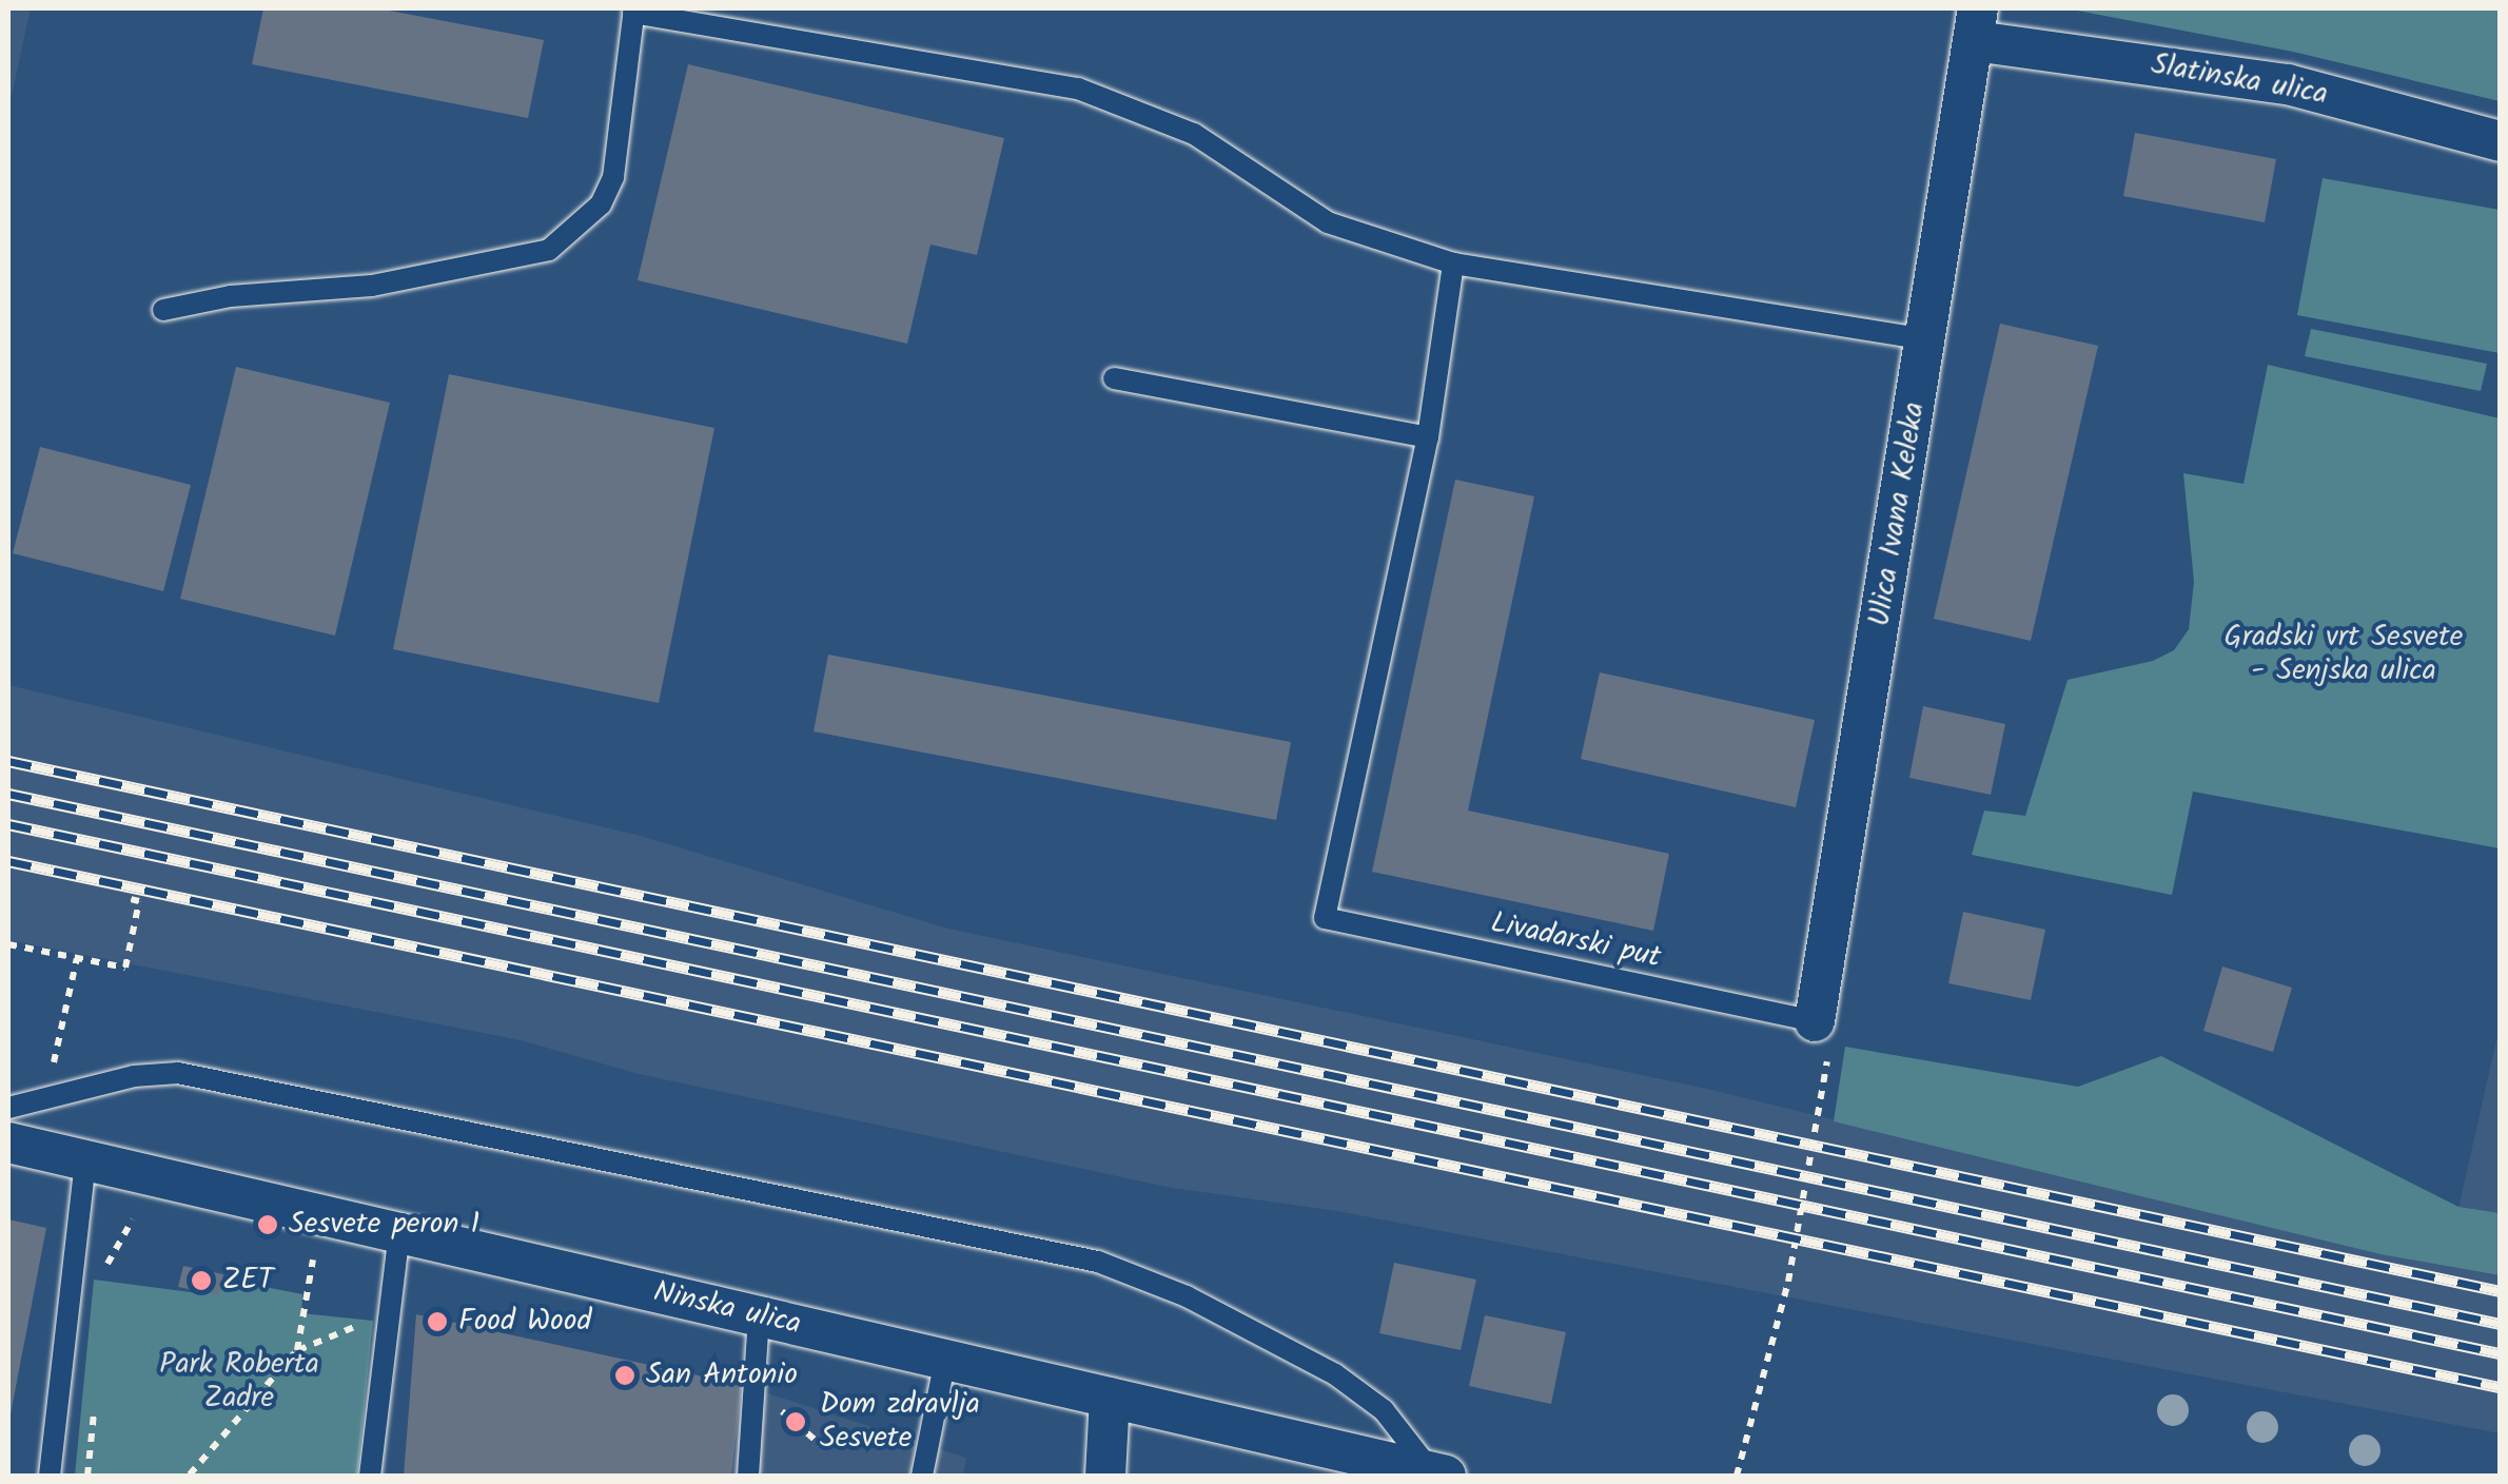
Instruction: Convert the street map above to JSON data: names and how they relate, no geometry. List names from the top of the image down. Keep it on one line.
{"streets":{"street":["Slatinska ulica","Ulica Ivana Keleka","Ninska ulica"],"lane":["Livadarski put"]},"crossings":[["Slatinska ulica","Ulica Ivana Keleka"],["Ulica Ivana Keleka","Livadarski put"]],"parks":["Gradski vrt Sesvete - Senjska ulica","Park Roberta Zadre"],"places":["Sesvete peron 1","ZET","Food Wood","San Antonio","Dom zdravlja Sesvete"]}
